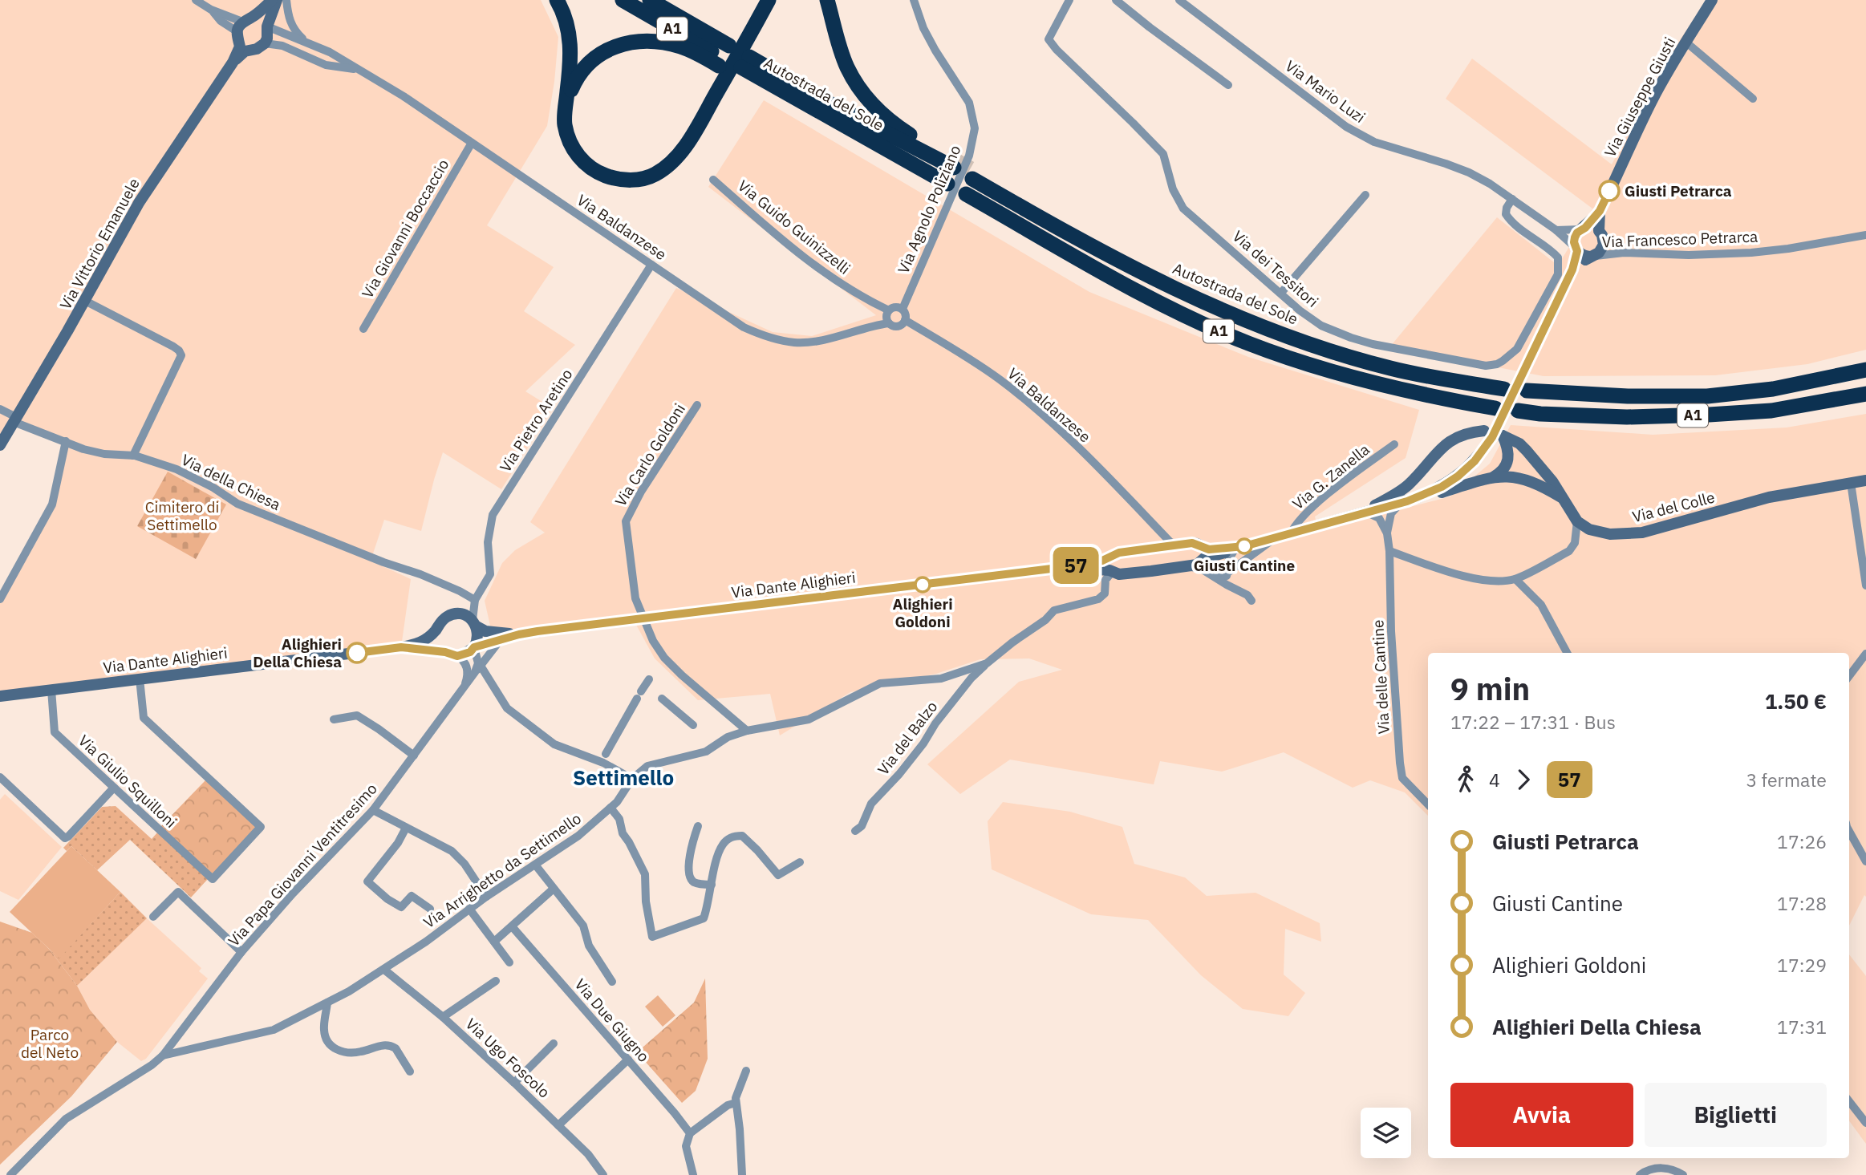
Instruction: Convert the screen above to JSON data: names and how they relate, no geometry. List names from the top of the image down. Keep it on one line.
{"streets":{"highway":["A1","Autostrada del Sole"],"main road":["Via Giuseppe Giusti","Via Vittorio Emanuele","Via del Colle","Via Dante Alighieri"],"street":["Via Mario Luzi","Via Agnolo Poliziano","Via Baldanzese","Via Guido Guinizzelli","Via Giovanni Boccaccio","Via Francesco Petrarca","Via dei Tessitori","Via Pietro Aretino","Via Carlo Goldoni","Via G. Zanella","Via della Chiesa","Via delle Cantine","Via del Balzo","Via Giulio Squilloni","Via Papa Giovanni Ventitresimo","Via Arrighetto da Settimello","Via Due Giugno","Via Ugo Foscolo"]},"crossings":[["Via Mario Luzi","Via Giuseppe Giusti"],["Via Mario Luzi","Via Francesco Petrarca"],["Via Mario Luzi","Via dei Tessitori"],["Autostrada del Sole","Via Agnolo Poliziano"],["Via Giuseppe Giusti","Via Francesco Petrarca"],["Via Giuseppe Giusti","Via Dante Alighieri"],["Via Agnolo Poliziano","Via Baldanzese"],["Via Agnolo Poliziano","Via Guido Guinizzelli"],["Via Baldanzese","Via Guido Guinizzelli"],["Via Baldanzese","Via Giovanni Boccaccio"],["Via Baldanzese","Via Vittorio Emanuele"],["Via Baldanzese","Via Pietro Aretino"],["Via Baldanzese","Via Dante Alighieri"],["Via Vittorio Emanuele","Via della Chiesa"],["Via Pietro Aretino","Via della Chiesa"],["Via Carlo Goldoni","Via Dante Alighieri"],["Via Carlo Goldoni","Via Arrighetto da Settimello"],["Via G. Zanella","Via Dante Alighieri"],["Via Dante Alighieri","Via delle Cantine"],["Via Dante Alighieri","Via Giulio Squilloni"],["Via Dante Alighieri","Via Papa Giovanni Ventitresimo"],["Via Dante Alighieri","Via Arrighetto da Settimello"],["Via del Balzo","Via Arrighetto da Settimello"],["Via Papa Giovanni Ventitresimo","Via Arrighetto da Settimello"],["Via Arrighetto da Settimello","Via Ugo Foscolo"]],"districts":["Settimello"],"parks":["Cimitero di Settimello","Parco del Neto"],"places":["Giusti Petrarca","Giusti Cantine","Alighieri Goldoni","Alighieri Della Chiesa"],"lines":["bus line 57"],"page":{"on_map":"57","heading":["9 min","17:22 – 17:31 · Bus","1.50 €"],"legs":["4","57","3 fermate"],"list":[{"name":"Giusti Petrarca","value":"17:26"},{"name":"Giusti Cantine","value":"17:28"},{"name":"Alighieri Goldoni","value":"17:29"},{"name":"Alighieri Della Chiesa","value":"17:31"}],"buttons":["Avvia","Biglietti"]}}
